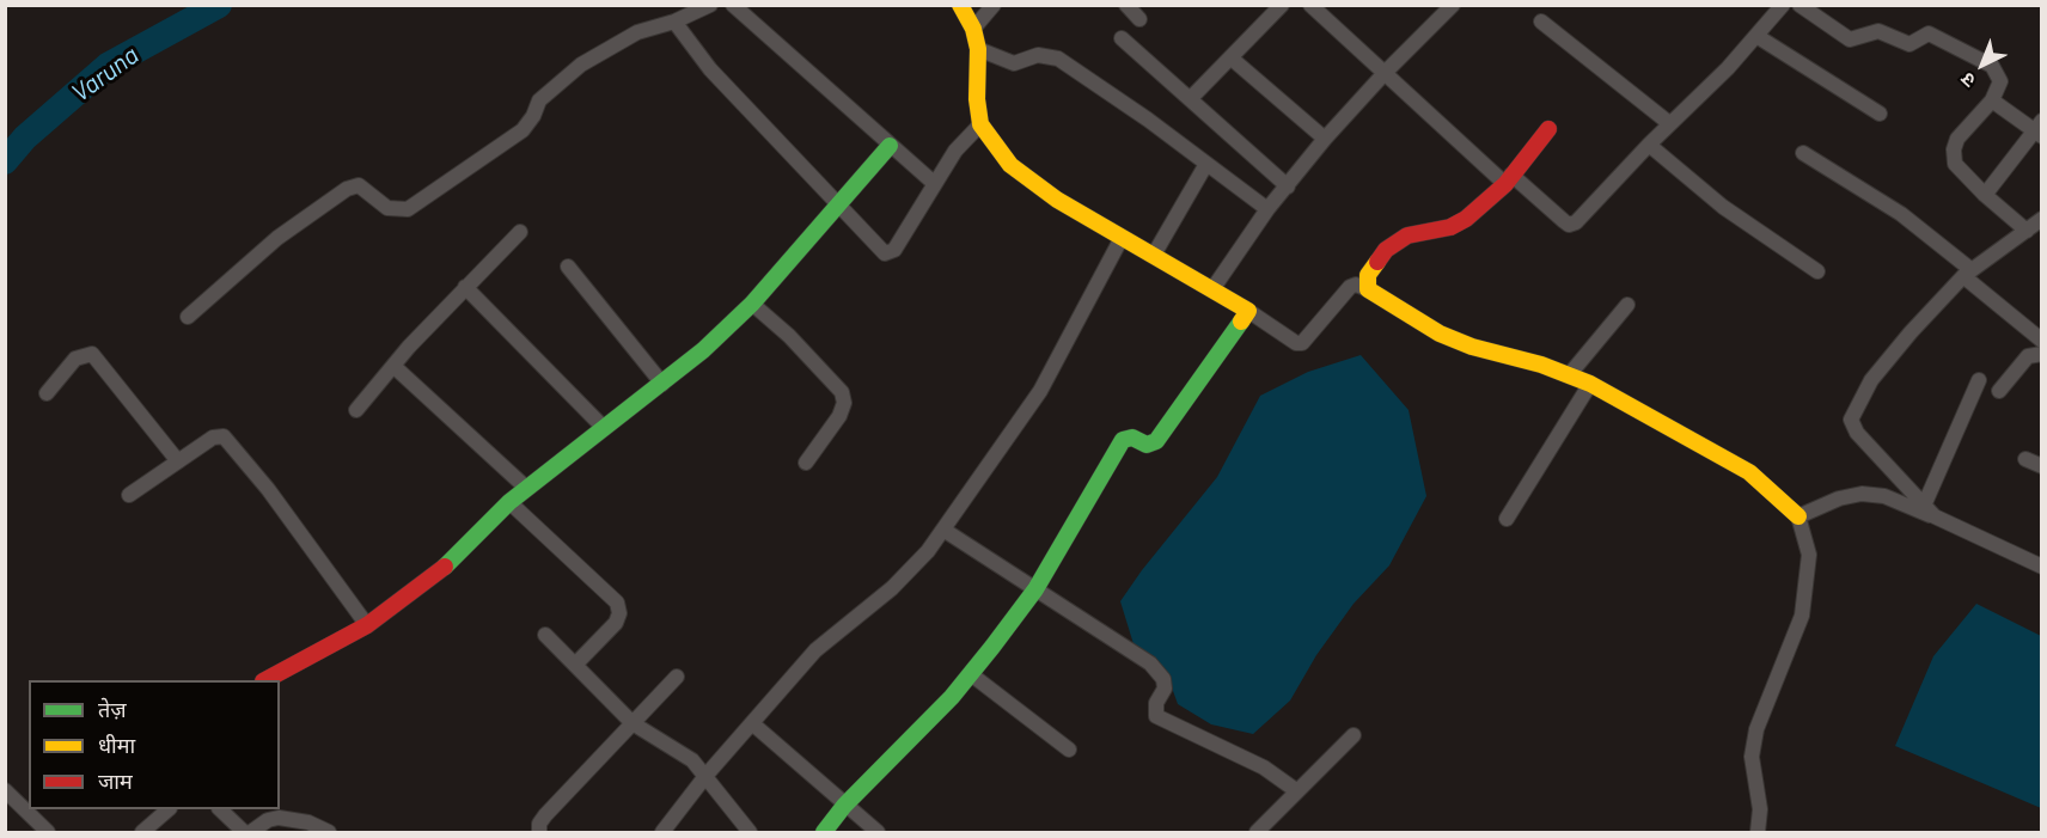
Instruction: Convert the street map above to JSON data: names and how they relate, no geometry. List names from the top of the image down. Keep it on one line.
{"water":["Varuna"],"legend":["तेज़","धीमा","जाम"],"north":"bottom left"}
